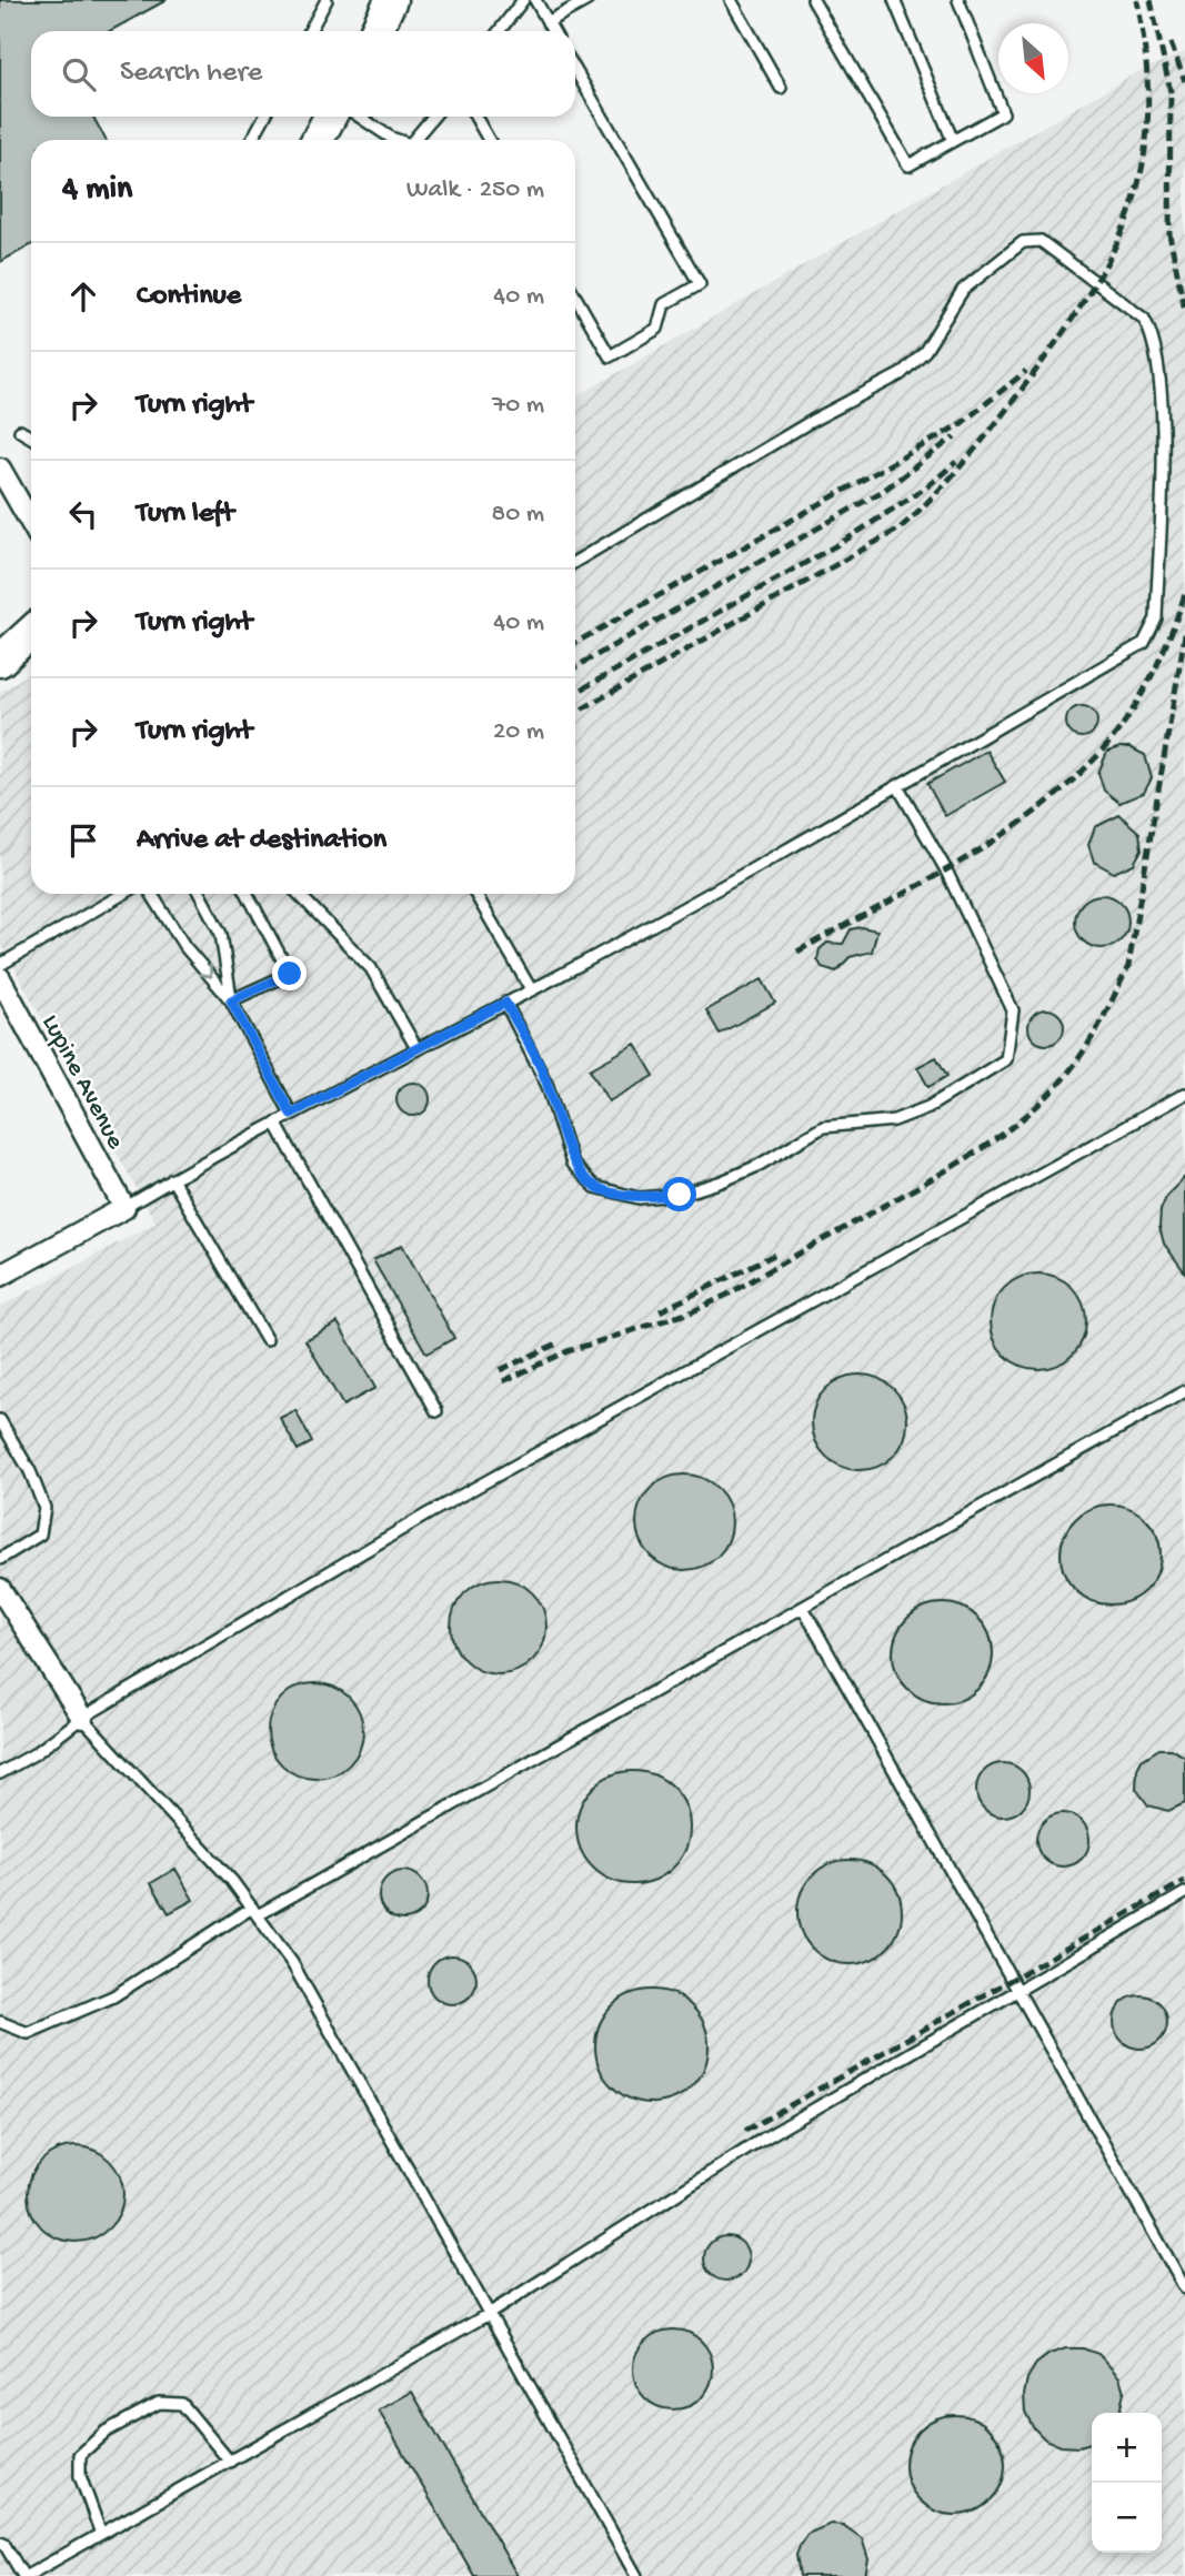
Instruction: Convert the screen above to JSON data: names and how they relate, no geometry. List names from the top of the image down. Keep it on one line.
{"streets":{"street":["Lupine Avenue"]},"north":"bottom right","page":{"search":"Search here","heading":["4 min","Walk · 250 m"],"list":[["Continue","40 m"],["Turn right","70 m"],["Turn left","80 m"],["Turn right","40 m"],["Turn right","20 m"],"Arrive at destination"],"map_buttons":["+","−"]}}
